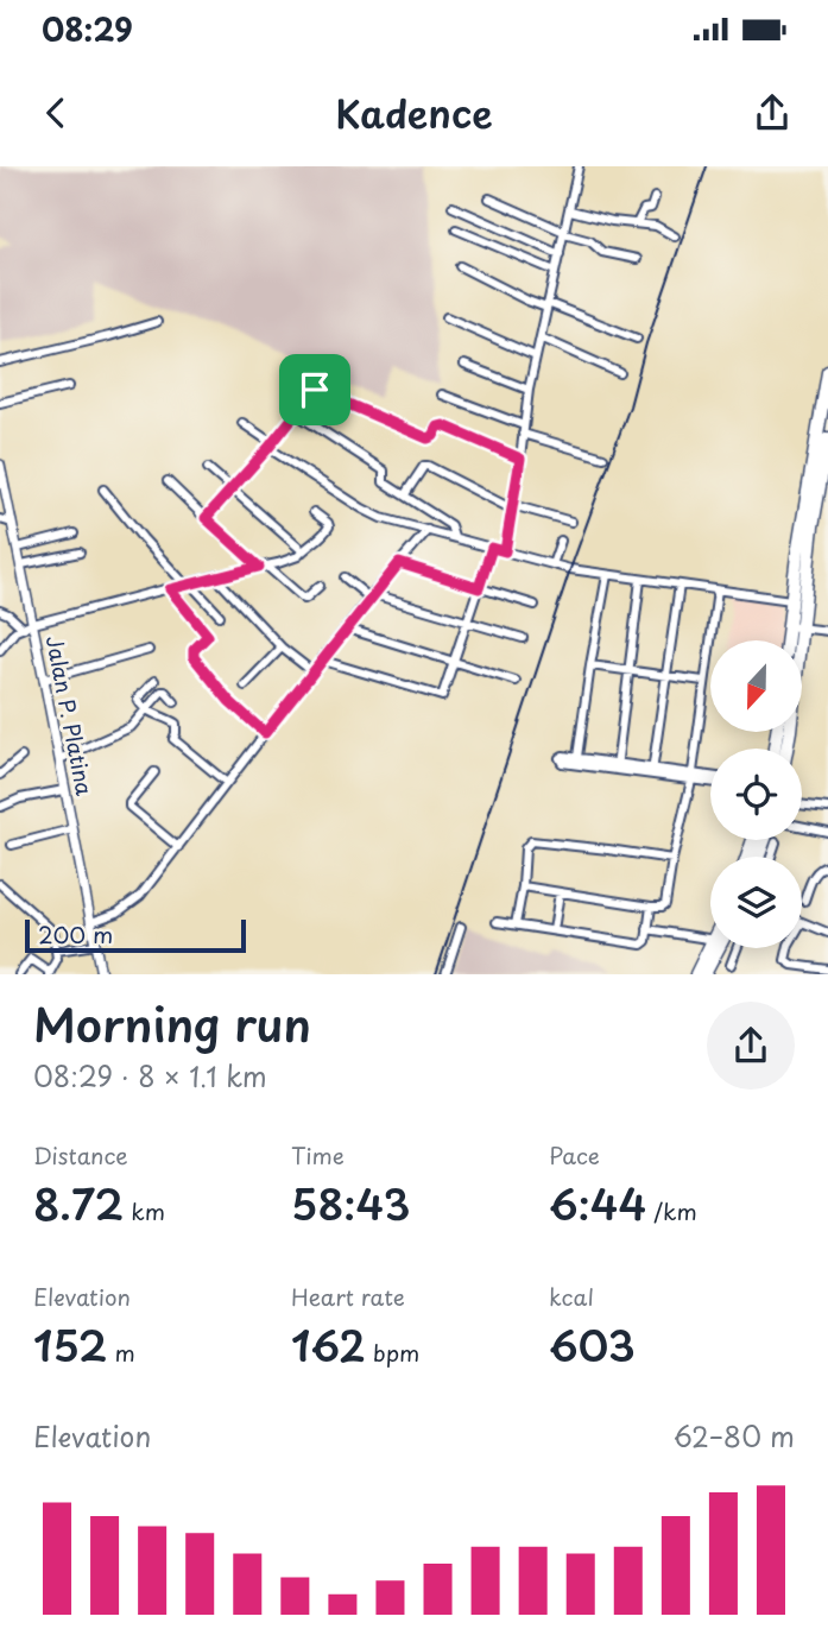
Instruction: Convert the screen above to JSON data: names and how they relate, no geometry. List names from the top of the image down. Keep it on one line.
{"streets":{"street":["Jalan P. Platina"]},"scale_bar":"200 m","north":"bottom","page":{"status":"08:29","header":"Kadence","scale":"200 m","heading":["Morning run","08:29 · 8 × 1.1 km"],"stats":[["Distance","8.72 km"],["Time","58:43"],["Pace","6:44 /km"],["Elevation","152 m"],["Heart rate","162 bpm"],["kcal","603"]],"chart":["Elevation","62–80 m"]}}
